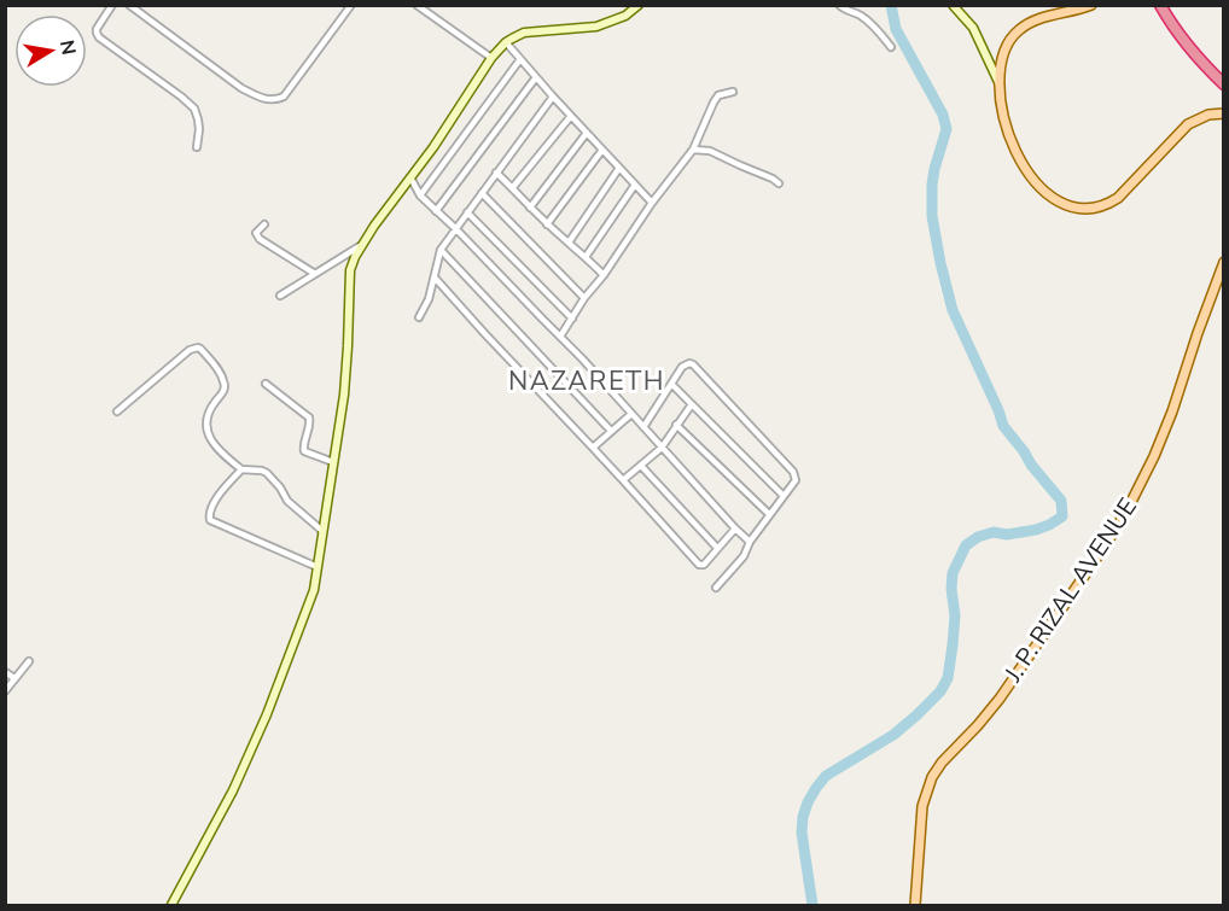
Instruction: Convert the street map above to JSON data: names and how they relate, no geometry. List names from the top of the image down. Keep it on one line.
{"streets":{"main road":["J. P. RIZAL AVENUE"]},"districts":["NAZARETH"],"north":"right"}
